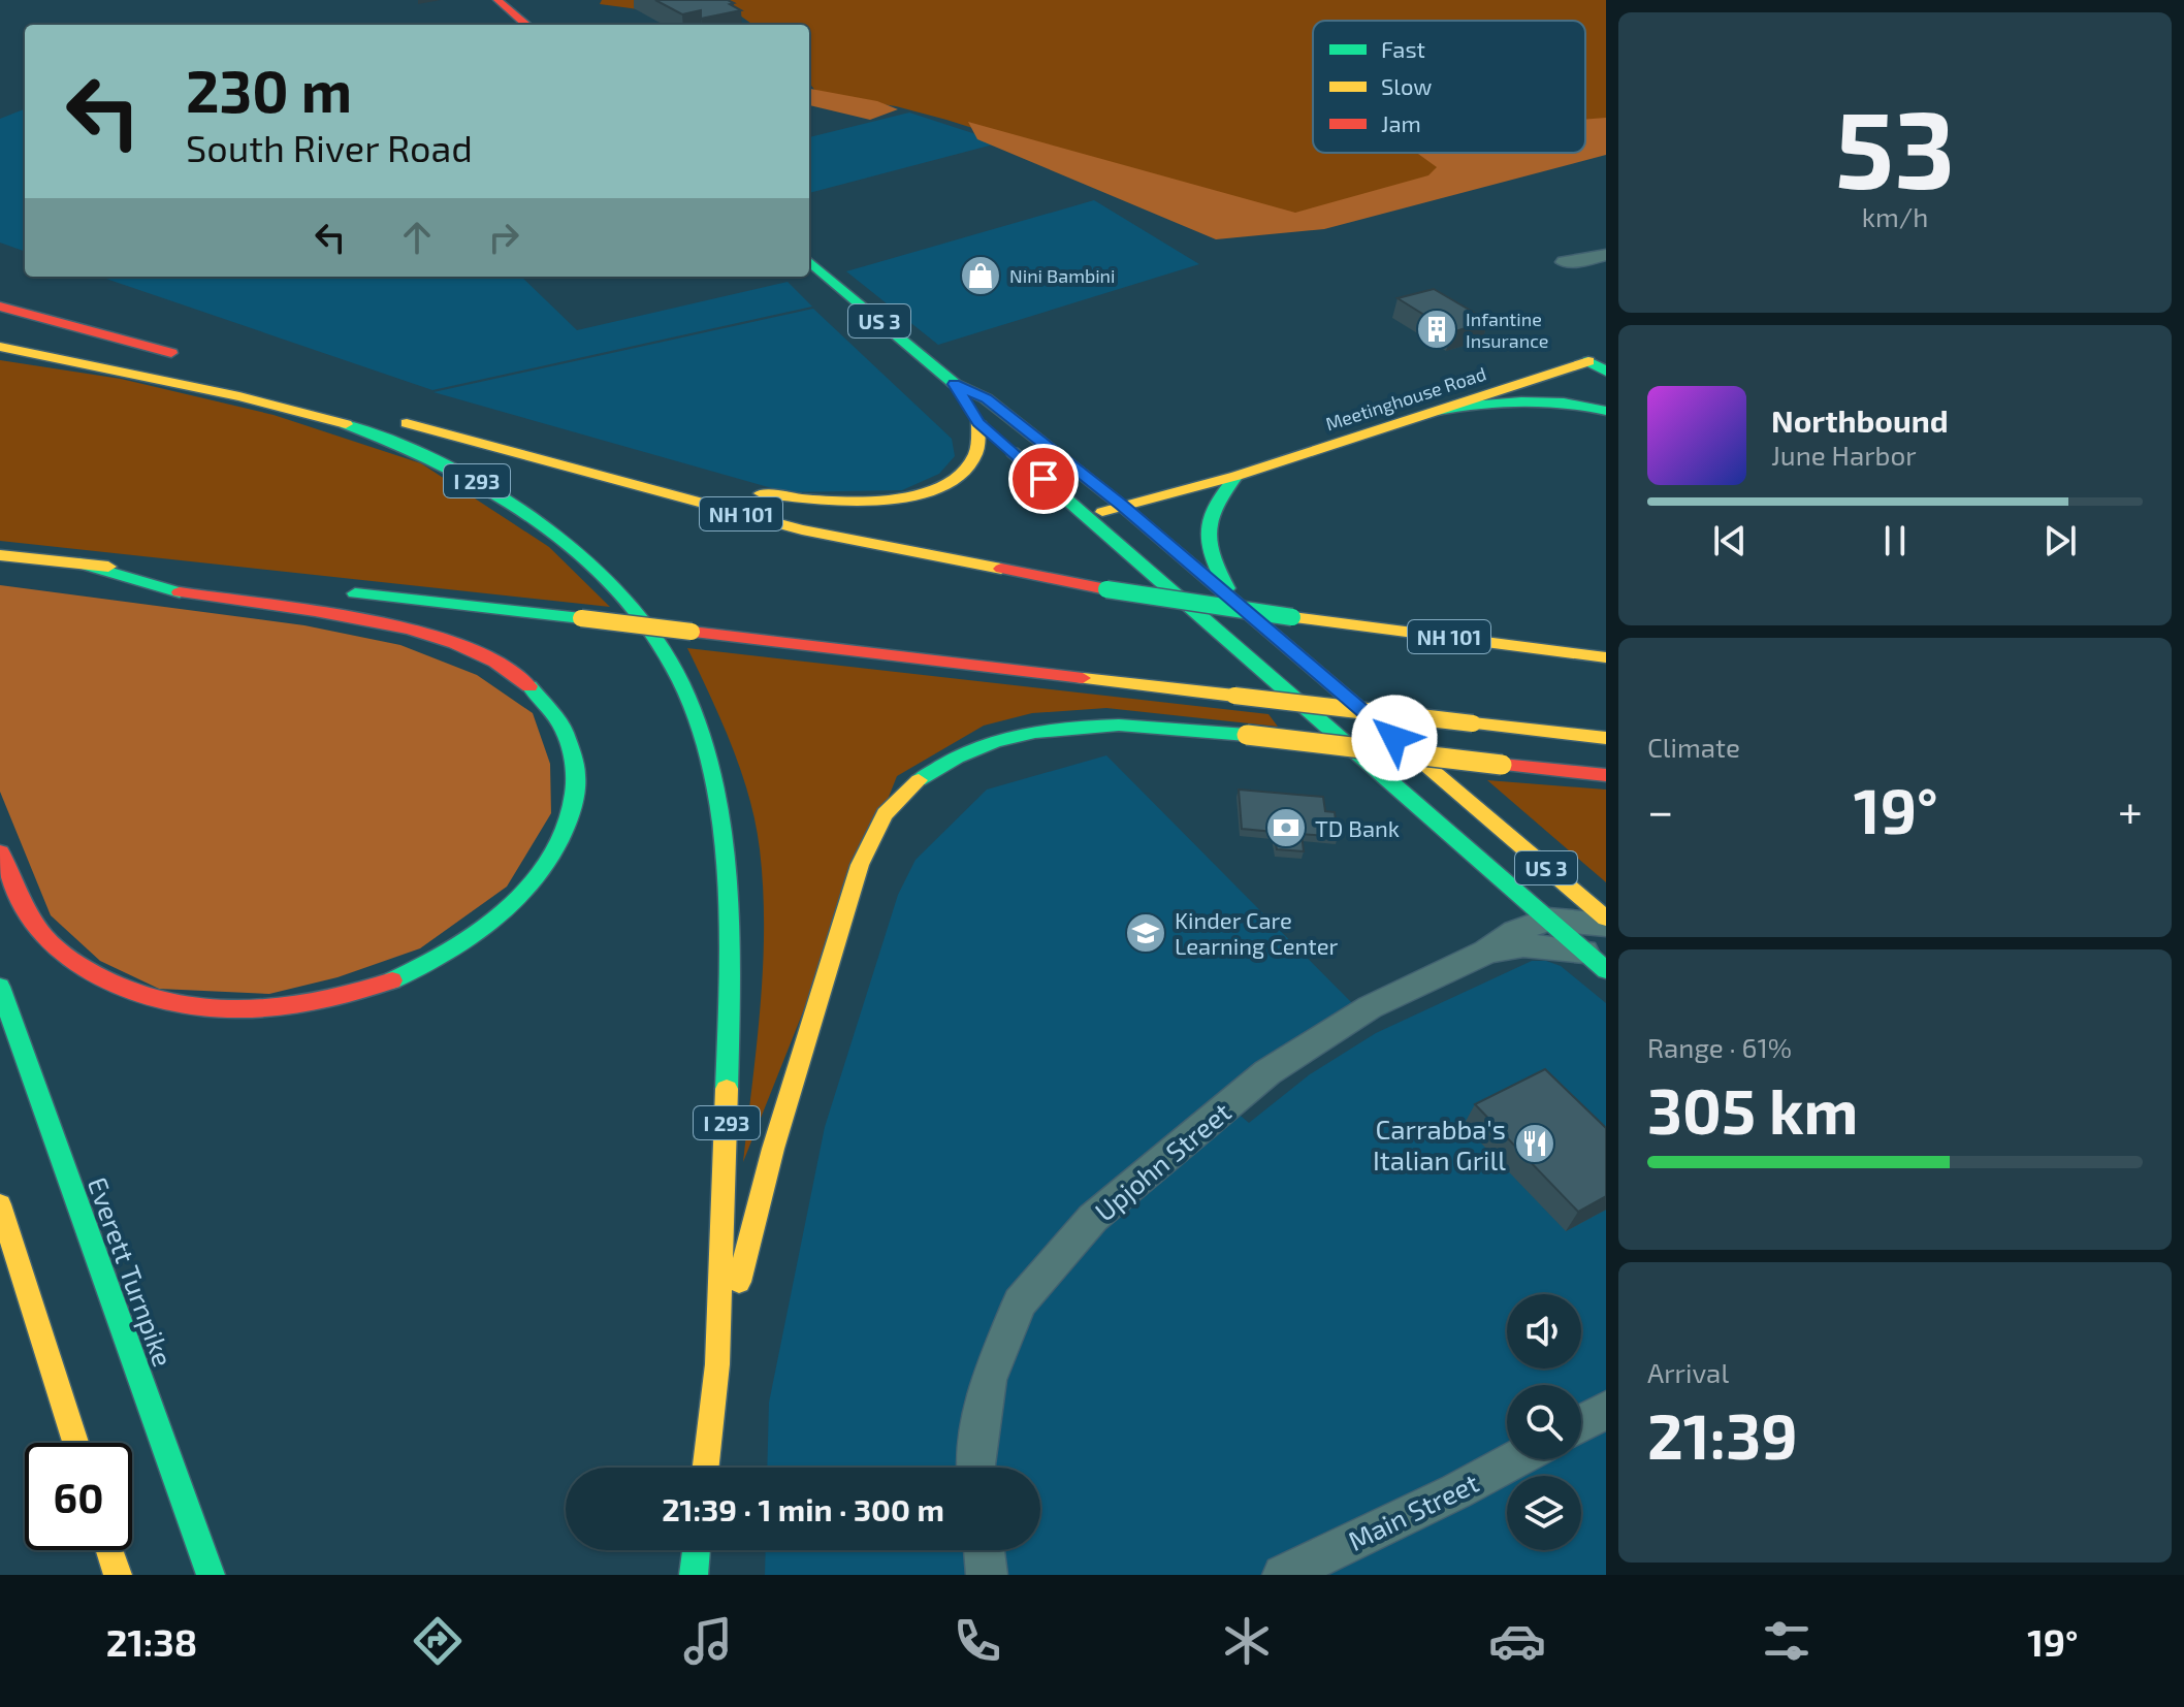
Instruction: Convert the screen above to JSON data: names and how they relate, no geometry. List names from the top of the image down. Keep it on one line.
{"streets":{"main road":["US 3","Meetinghouse Road","I 293","NH 101","Everett Turnpike"],"street":["Upjohn Street","Main Street"]},"crossings":[["US 3","Meetinghouse Road"],["US 3","Upjohn Street"],["I 293","NH 101"]],"places":{"shop":["Nini Bambini"],"building":["Infantine Insurance"],"bank":["TD Bank"],"school or university":["Kinder Care Learning Center"],"restaurant":["Carrabba's Italian Grill"]},"legend":["Fast","Slow","Jam"],"page":{"tile":[["53","km/h"],"Climate",["Range · 61%","305 km"],["Arrival","21:39"]],"turn":["230 m","South River Road"],"song":["Northbound","June Harbor"],"heat":["−","19°","+"],"limit":"60","trip":"21:39 · 1 min · 300 m","tabs":["21:38","19°"]}}
